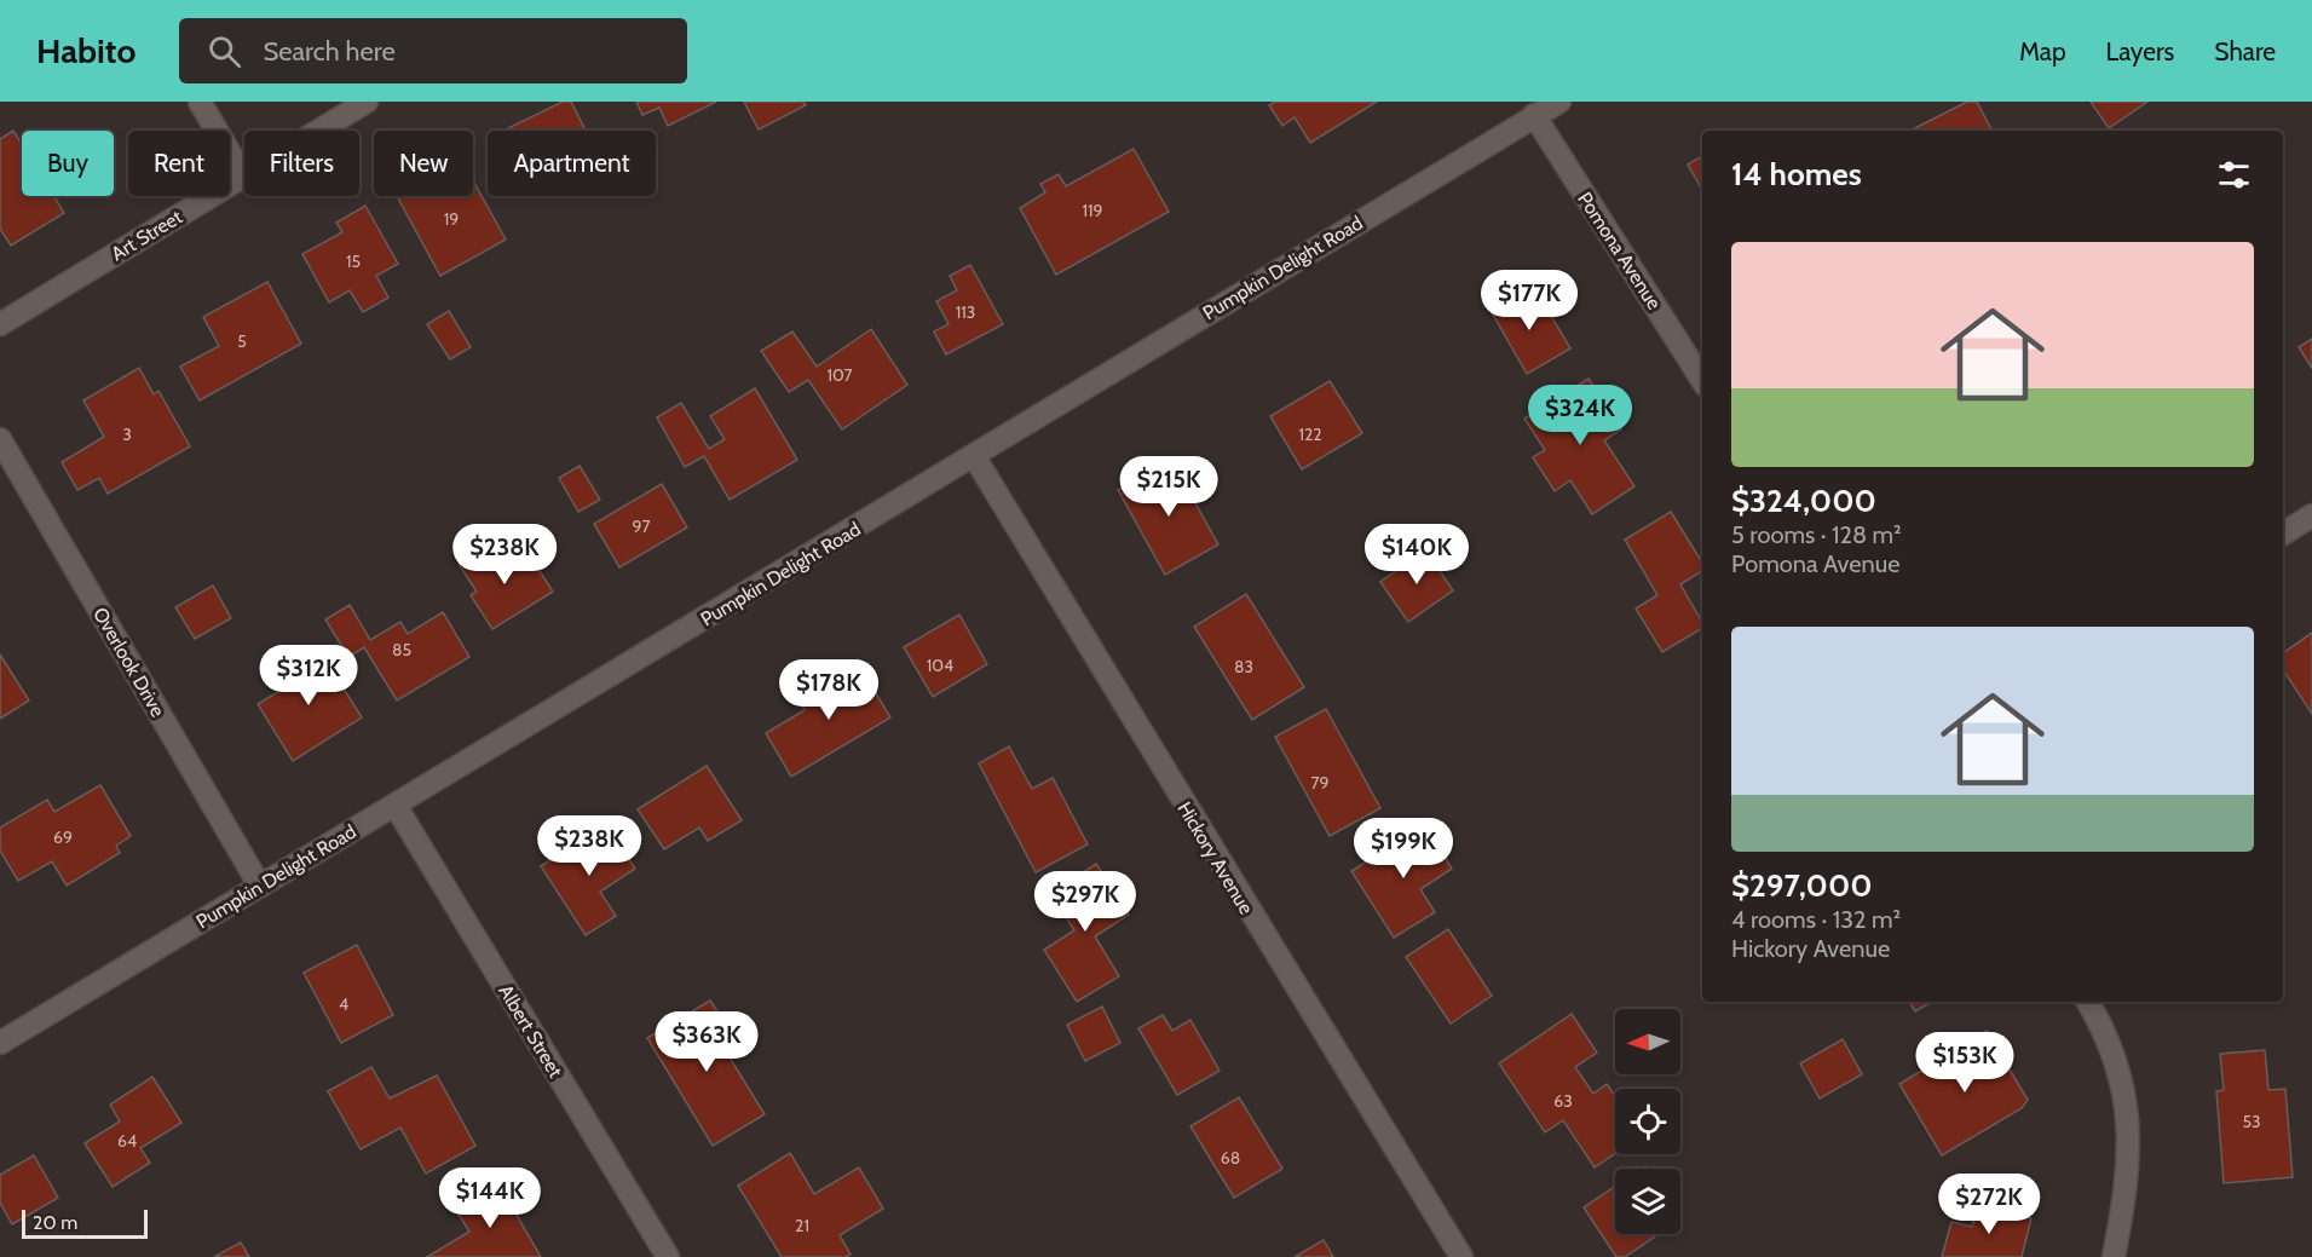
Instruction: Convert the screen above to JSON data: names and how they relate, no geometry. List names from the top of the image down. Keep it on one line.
{"streets":{"street":["Art Street","Pomona Avenue","Pumpkin Delight Road","Overlook Drive","Hickory Avenue","Albert Street"]},"crossings":[["Pomona Avenue","Pumpkin Delight Road"],["Pumpkin Delight Road","Overlook Drive"],["Pumpkin Delight Road","Hickory Avenue"],["Pumpkin Delight Road","Albert Street"]],"house_numbers":["119","19","15","113","5","107","3","122","97","85","104","83","79","69","4","63","53","64","68","21"],"scale_bar":"20 m","north":"left","page":{"header":"Habito","search":"Search here","nav":["Map","Layers","Share"],"chip":["Buy","Rent","Filters","New","Apartment"],"heading":"14 homes","list":[{"name":"$324,000","note":"5 rooms · 128 m² · Pomona Avenue"},{"name":"$297,000","note":"4 rooms · 132 m² · Hickory Avenue"}],"price":["$177K","$324K","$215K","$238K","$140K","$312K","$178K","$238K","$199K","$297K","$363K","$153K","$144K","$272K"],"scale":"20 m"}}
